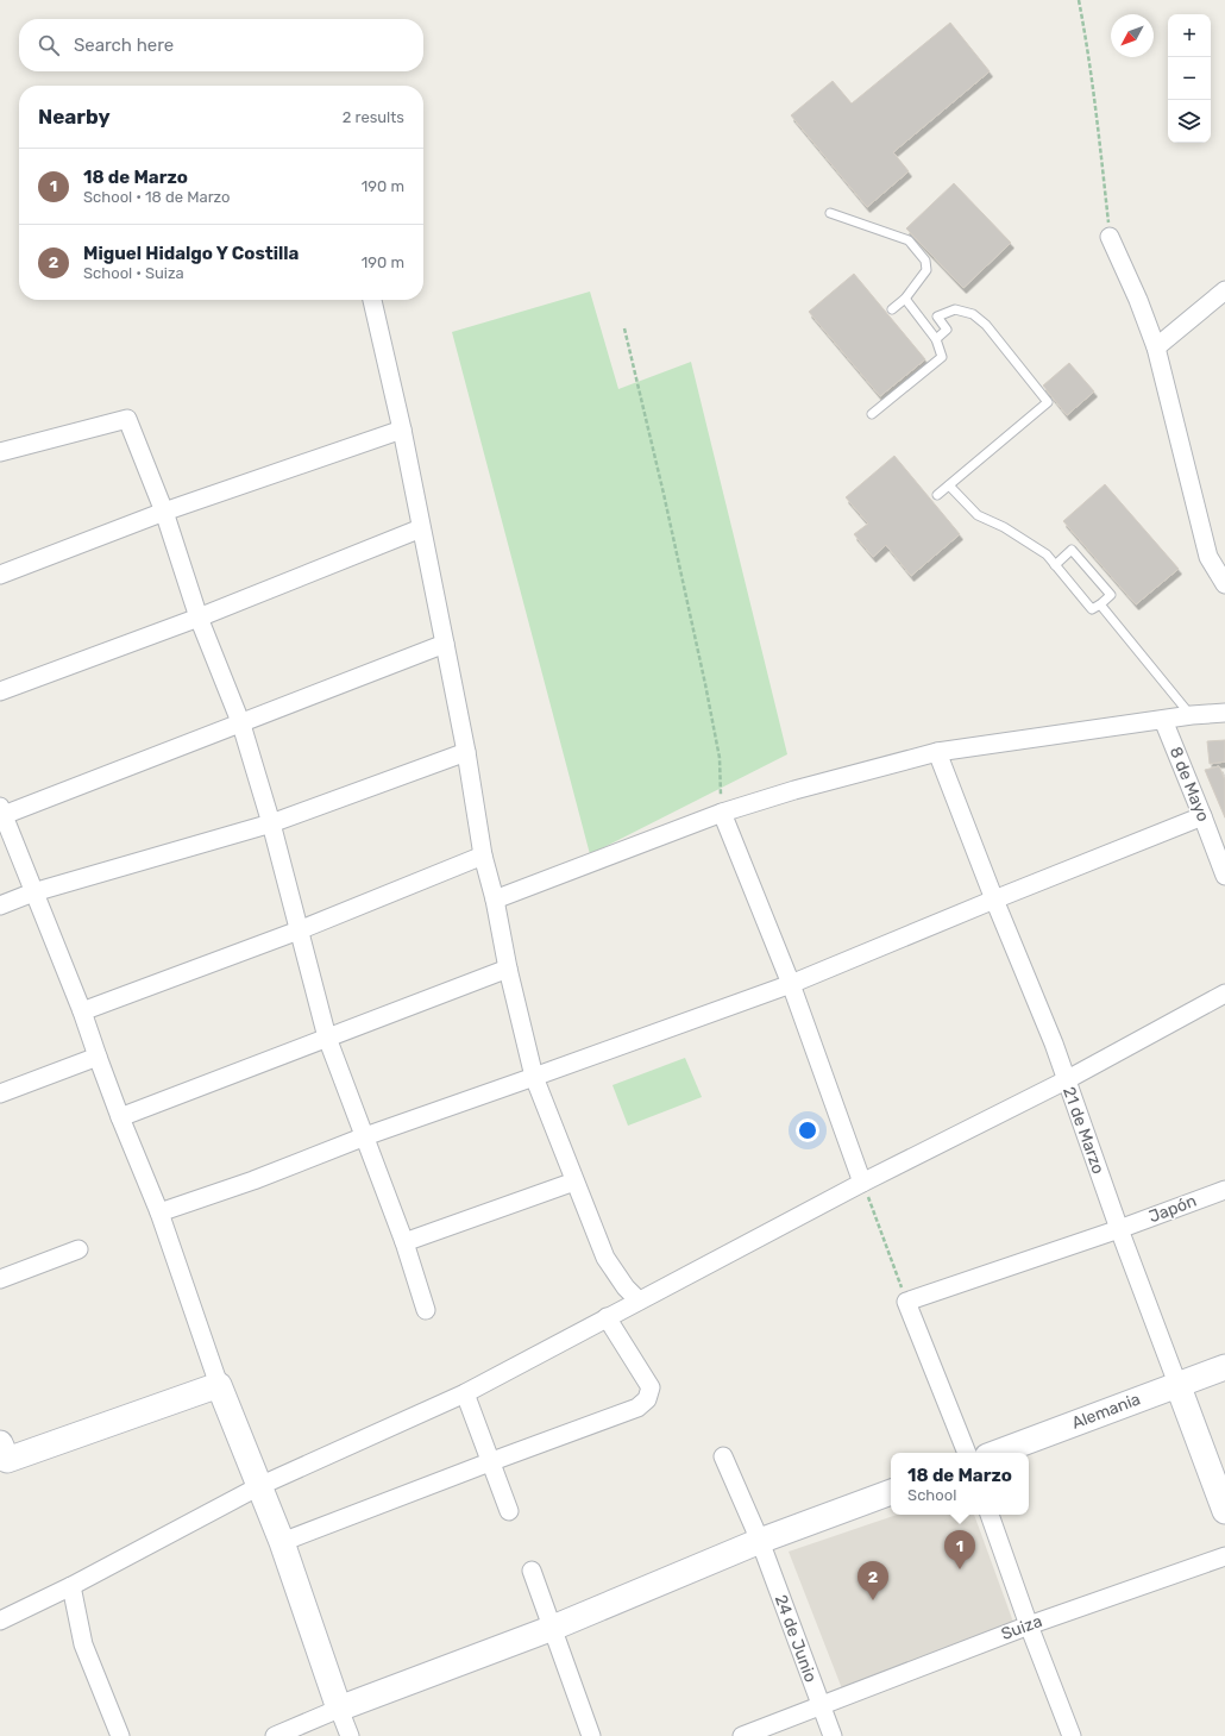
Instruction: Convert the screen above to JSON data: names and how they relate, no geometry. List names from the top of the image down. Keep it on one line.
{"streets":{"street":["8 de Mayo","21 de Marzo","Japón","Alemania","Suiza","24 de Junio"]},"crossings":[["21 de Marzo","Japón"],["21 de Marzo","Alemania"],["Suiza","24 de Junio"]],"north":"bottom left","page":{"map_buttons":["+","−"],"search":"Search here","heading":["Nearby","2 results"],"list":[{"mark":"1","name":"18 de Marzo","note":"School · 18 de Marzo","value":"190 m"},{"mark":"2","name":"Miguel Hidalgo Y Costilla","note":"School · Suiza","value":"190 m"}],"popup":["18 de Marzo","School"],"pins":["1","2"]}}
